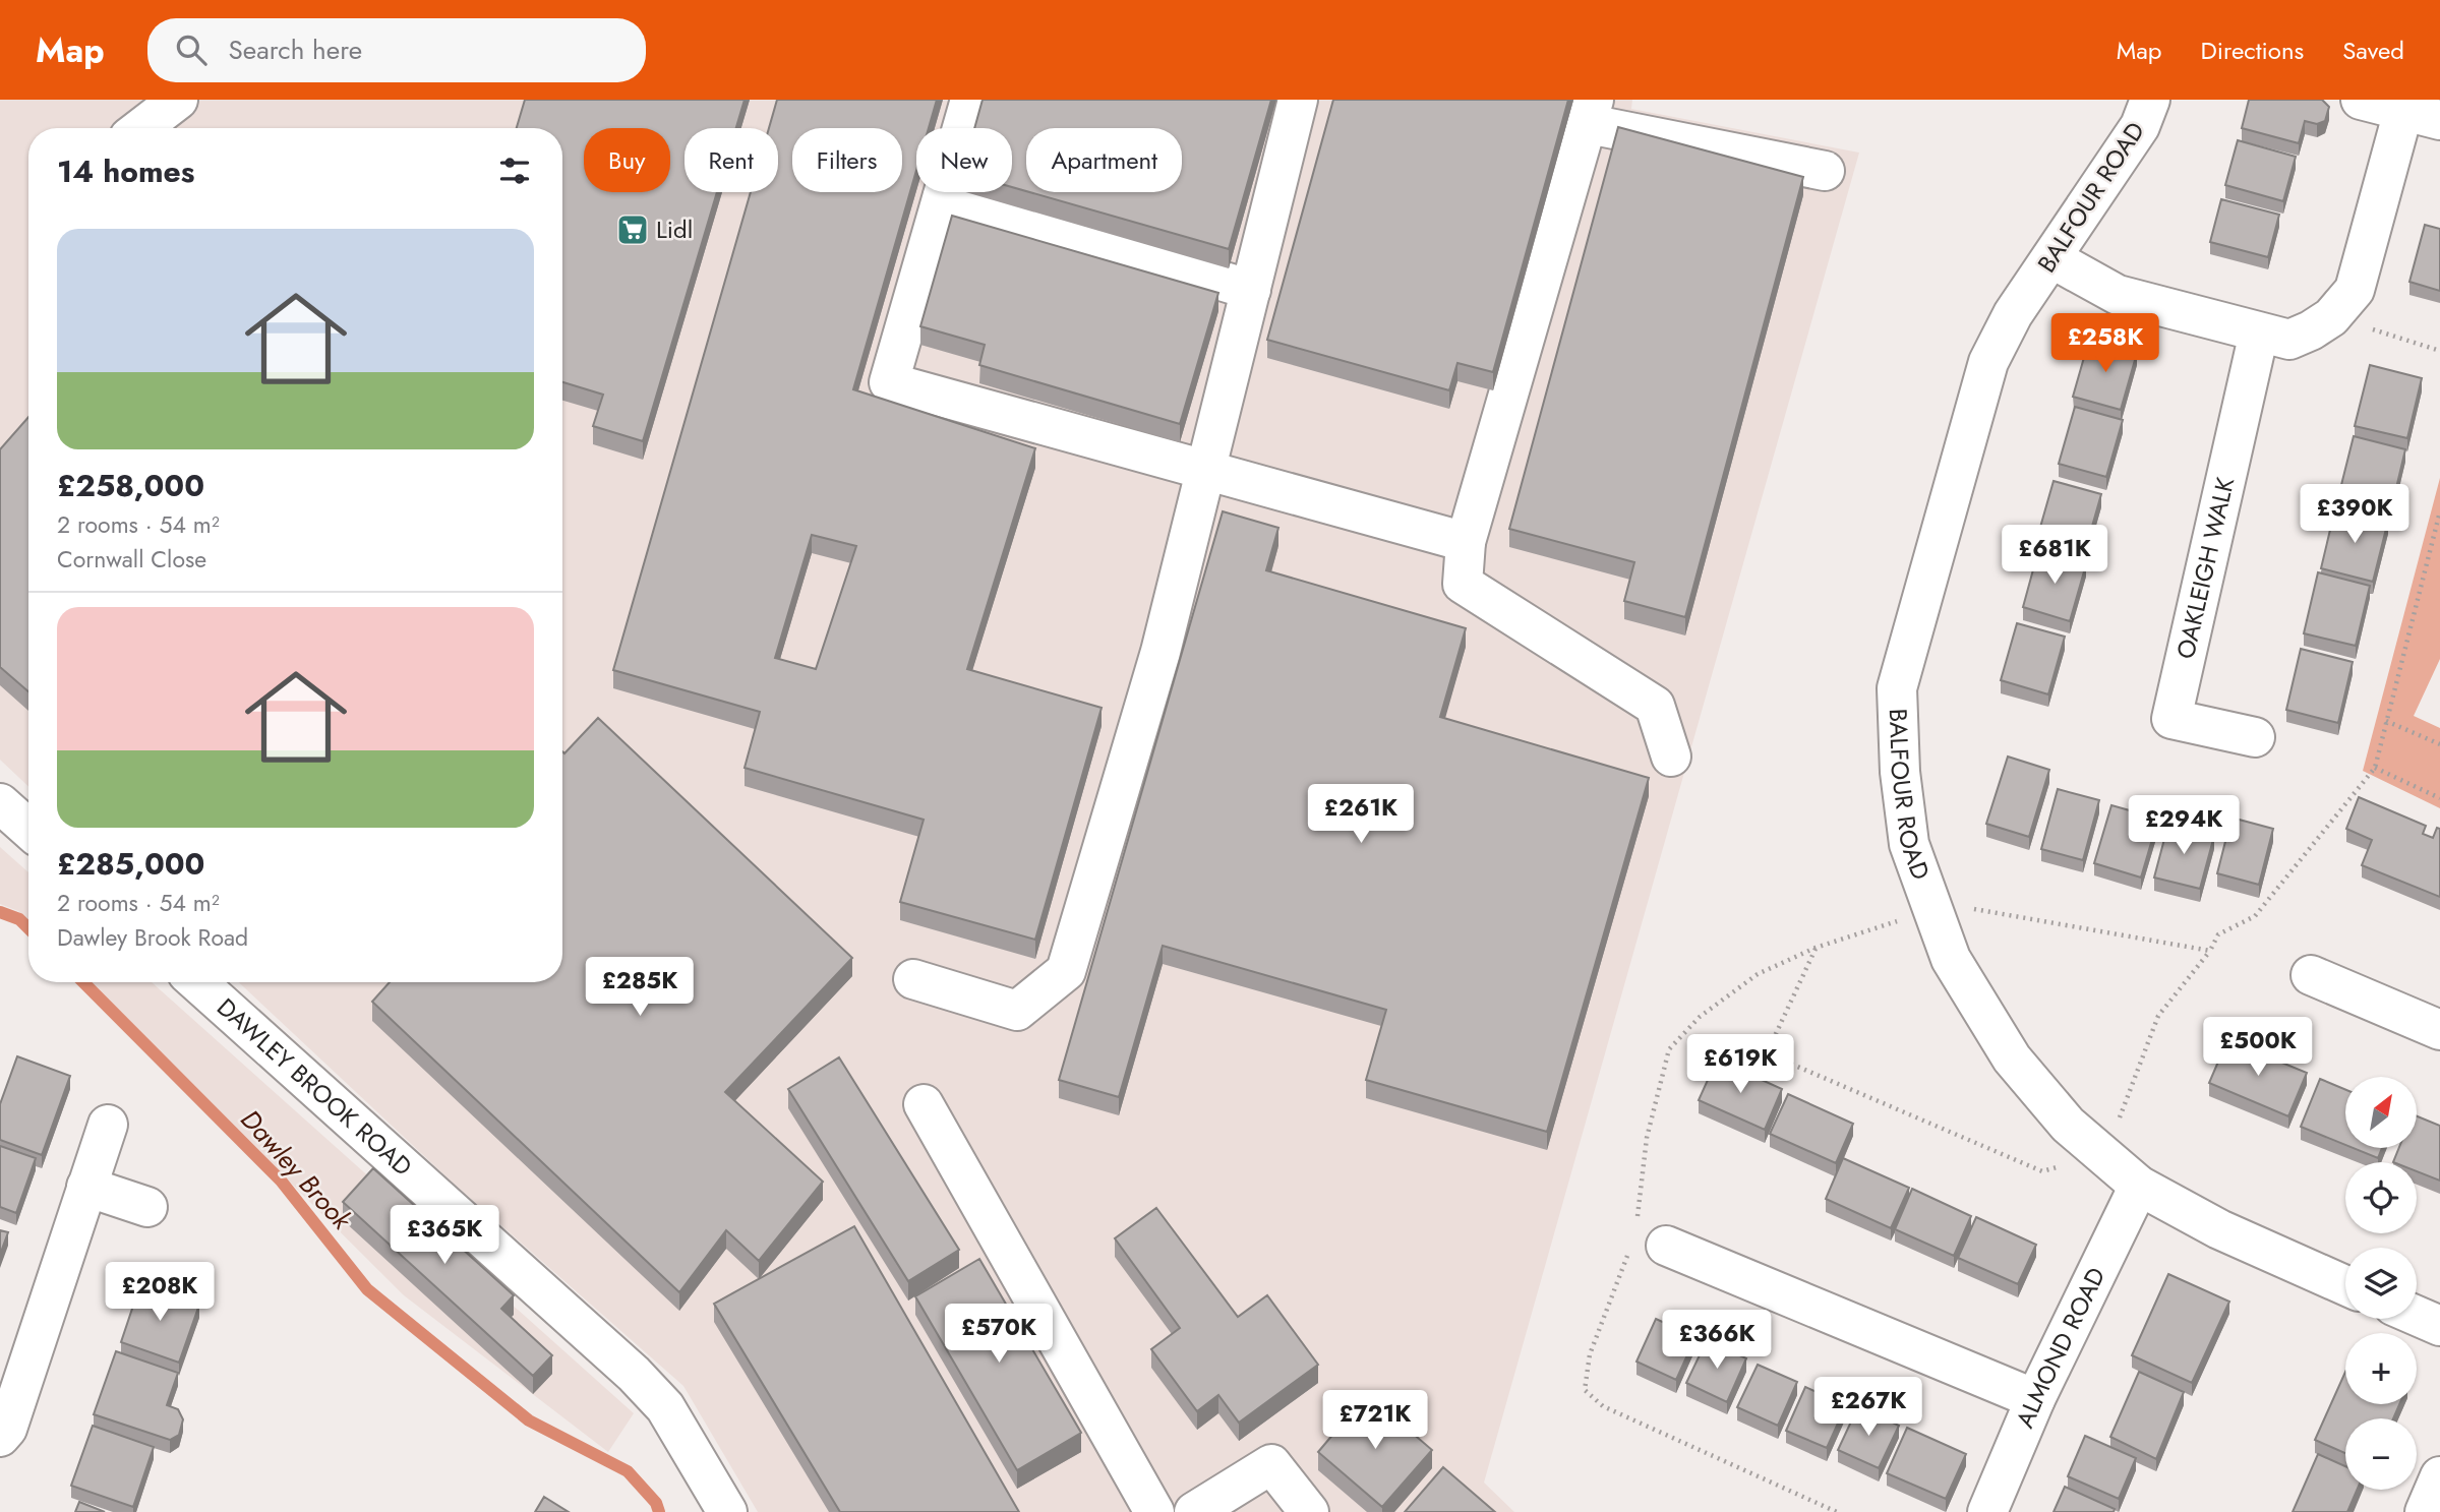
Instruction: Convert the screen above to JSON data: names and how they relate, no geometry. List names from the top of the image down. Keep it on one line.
{"streets":{"street":["BALFOUR ROAD","OAKLEIGH WALK","DAWLEY BROOK ROAD","ALMOND ROAD"]},"crossings":[["BALFOUR ROAD","ALMOND ROAD"]],"water":["Dawley Brook"],"places":{"supermarket":["Lidl"]},"north":"top right","page":{"header":"Map","search":"Search here","nav":["Map","Directions","Saved"],"chip":["Buy","Rent","Filters","New","Apartment"],"heading":"14 homes","list":[{"name":"£258,000","note":"2 rooms · 54 m² · Cornwall Close"},{"name":"£285,000","note":"2 rooms · 54 m² · Dawley Brook Road"}],"price":["£258K","£390K","£681K","£261K","£294K","£285K","£500K","£619K","£365K","£208K","£570K","£366K","£267K","£721K"],"map_buttons":["+","−"]}}
